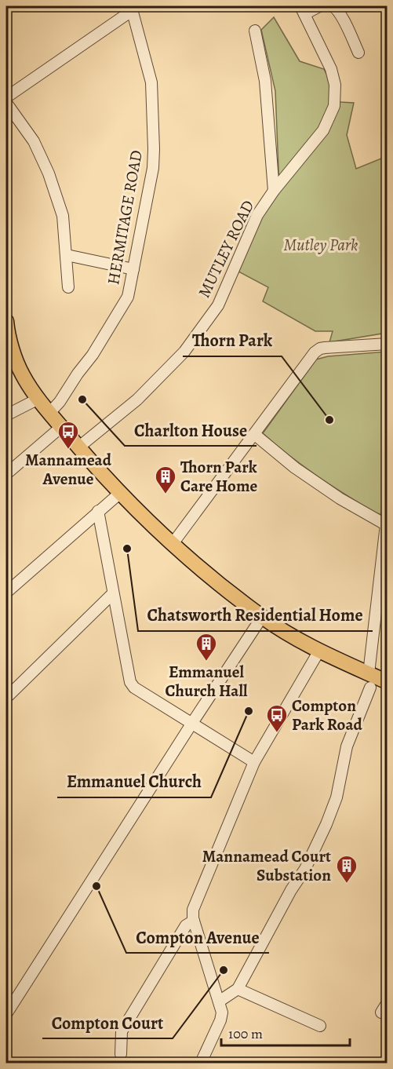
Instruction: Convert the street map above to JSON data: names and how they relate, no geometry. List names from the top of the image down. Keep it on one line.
{"streets":{"street":["HERMITAGE ROAD","MUTLEY ROAD"]},"parks":["Mutley Park"],"places":{"other":["Charlton House","Thorn Park","Chatsworth Residential Home","Emmanuel Church","Compton Avenue","Compton Court"],"bus stop":["Mannamead Avenue","Compton Park Road"],"building":["Thorn Park Care Home","Emmanuel Church Hall","Mannamead Court Substation"]},"scale_bar":"100 m"}
